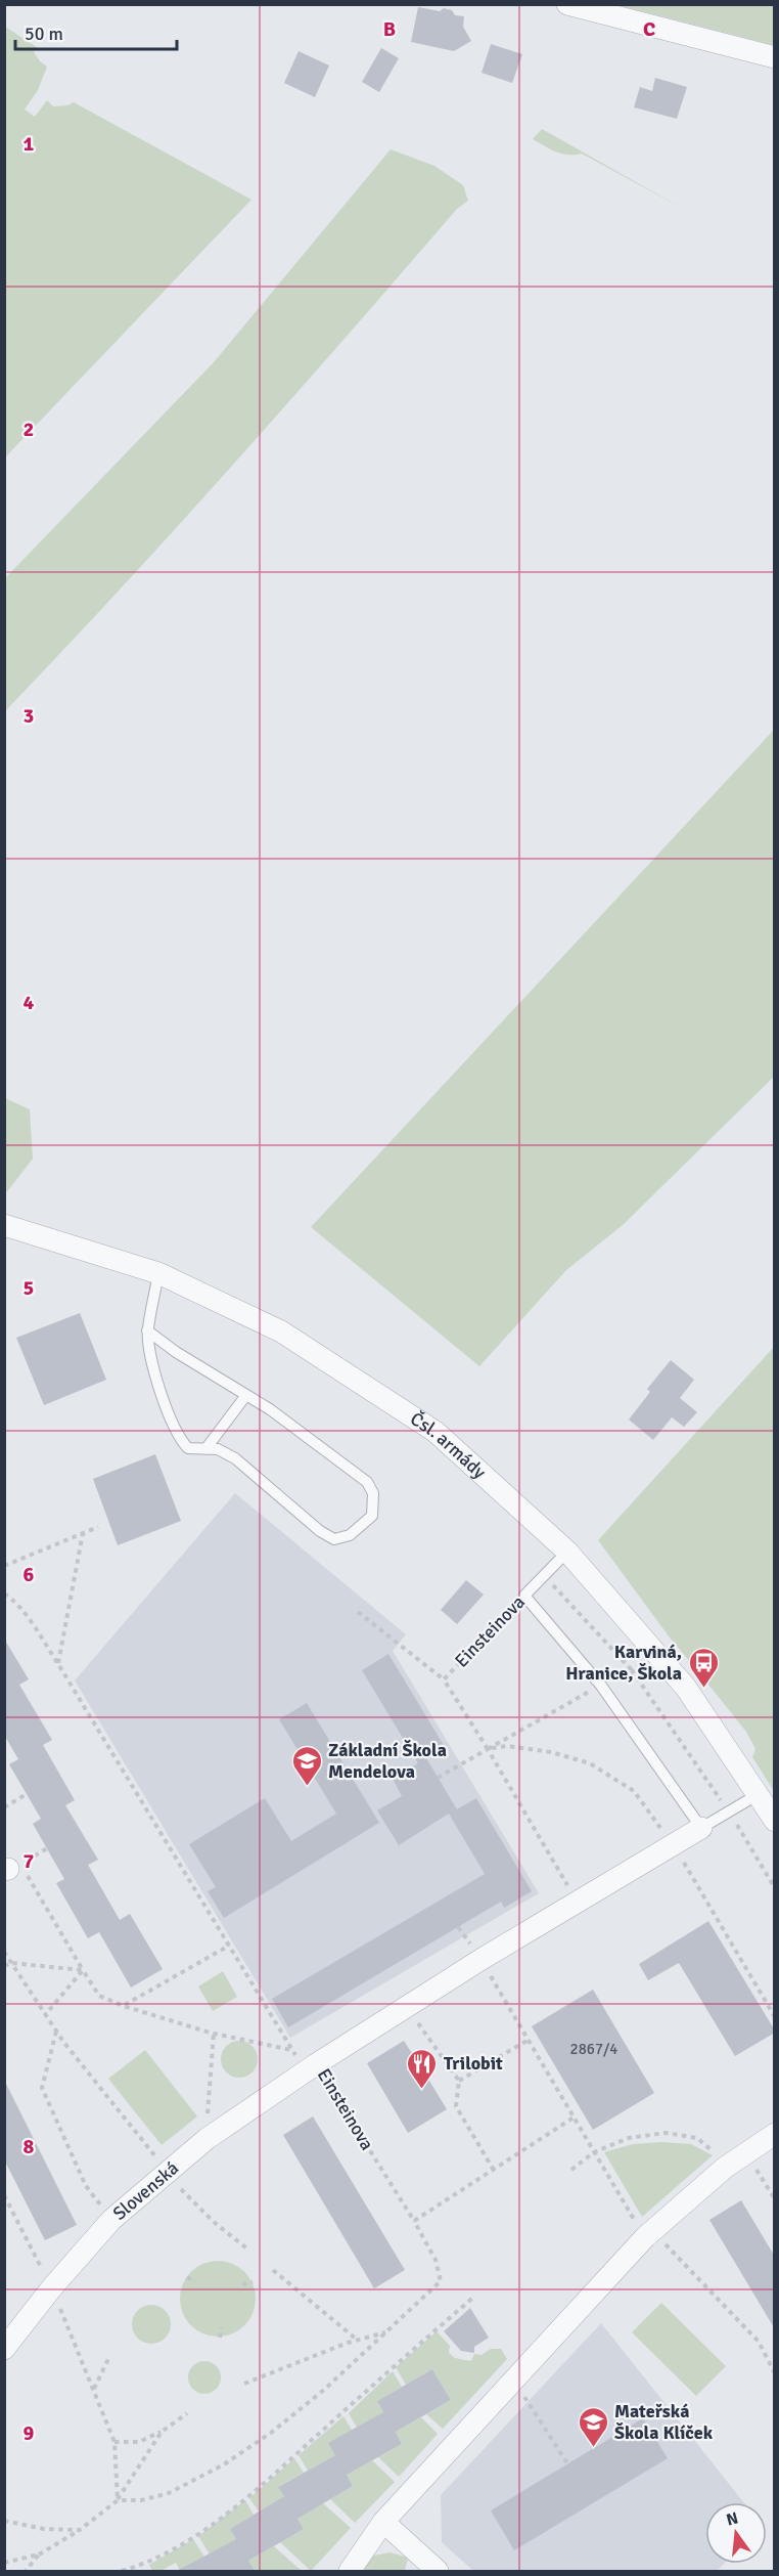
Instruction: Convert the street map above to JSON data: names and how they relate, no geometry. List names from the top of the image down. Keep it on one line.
{"streets":{"street":["Čsl. armády","Einsteinova","Slovenská"]},"crossings":[["Čsl. armády","Einsteinova"],["Einsteinova","Slovenská"]],"places":{"bus stop":["Karviná, Hranice, Škola"],"school or university":["Základní Škola Mendelova","Mateřská Škola Klíček"],"restaurant":["Trilobit"]},"house_numbers":["2867/4"],"scale_bar":"50 m","north":"top","grid":{"columns":["B","C"],"rows":["1","2","3","4","5","6","7","8","9"]}}
